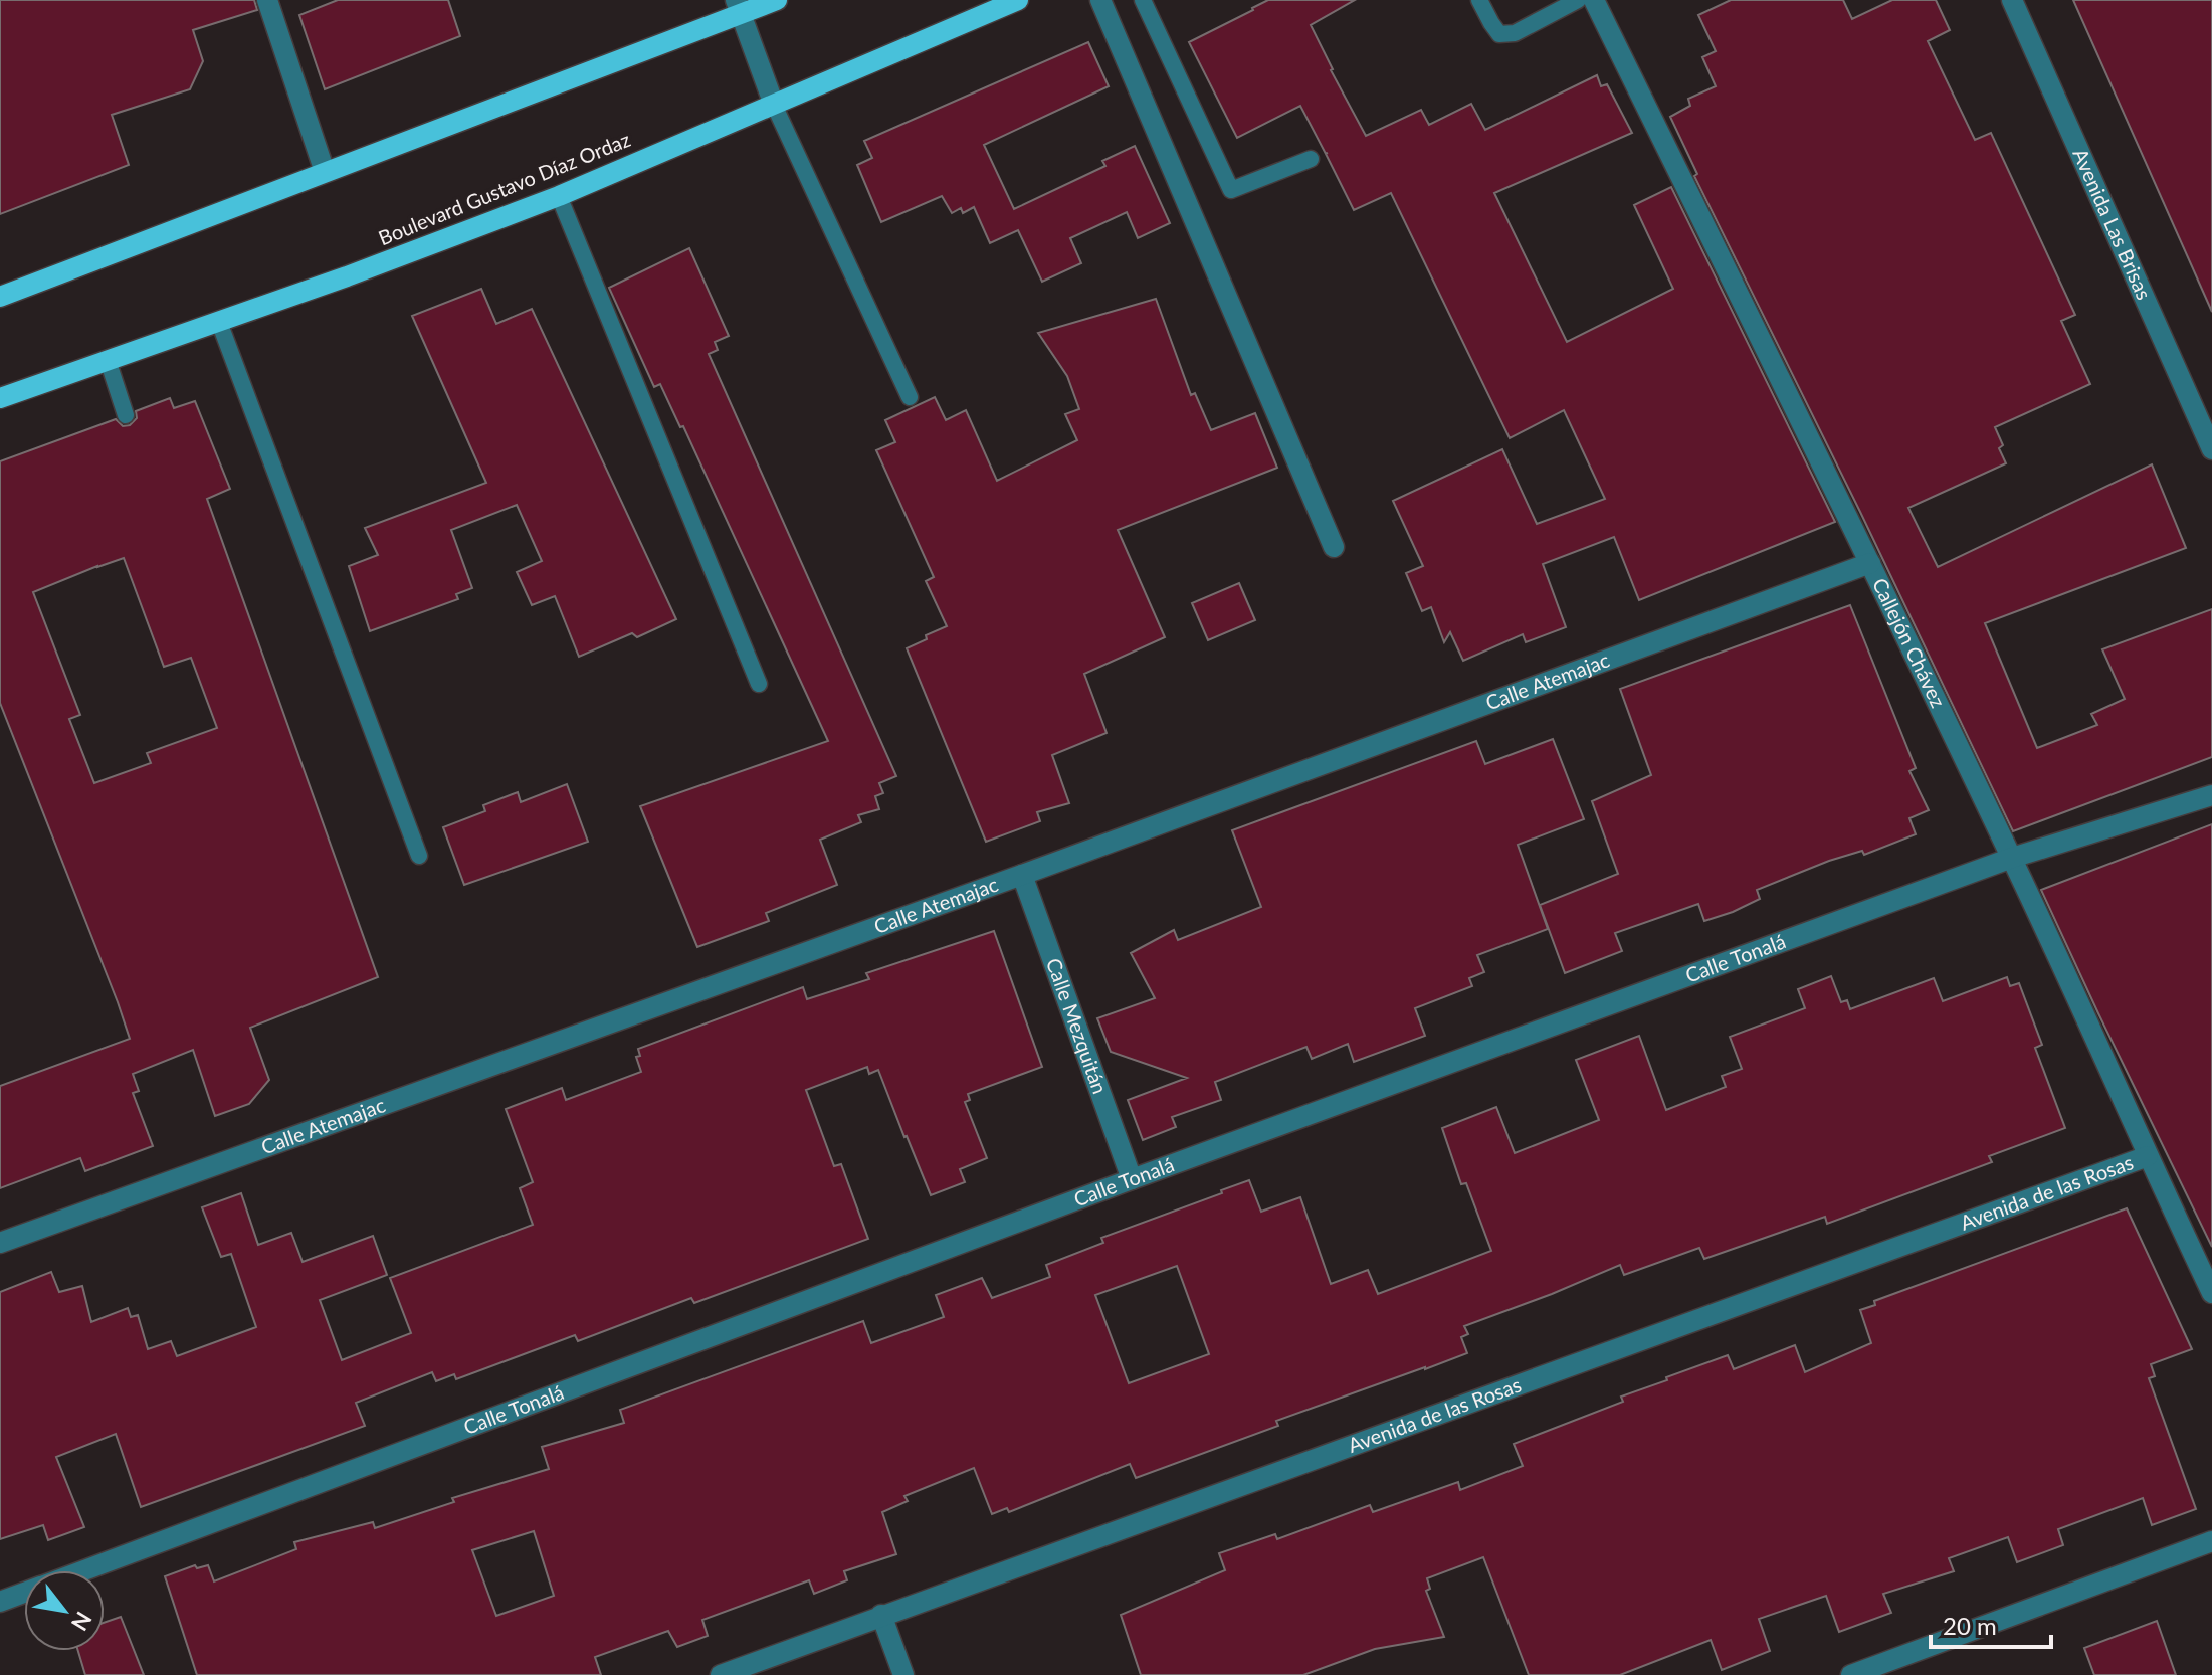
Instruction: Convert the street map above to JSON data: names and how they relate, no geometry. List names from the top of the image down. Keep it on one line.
{"streets":{"main road":["Boulevard Gustavo Díaz Ordaz"],"street":["Avenida Las Brisas","Callejón Chávez","Calle Atemajac","Calle Tonalá","Calle Mezquitán","Avenida de las Rosas"]},"crossings":[["Callejón Chávez","Calle Atemajac"],["Callejón Chávez","Calle Tonalá"],["Callejón Chávez","Avenida de las Rosas"],["Calle Atemajac","Calle Mezquitán"],["Calle Tonalá","Calle Mezquitán"]],"scale_bar":"20 m","north":"bottom right"}
